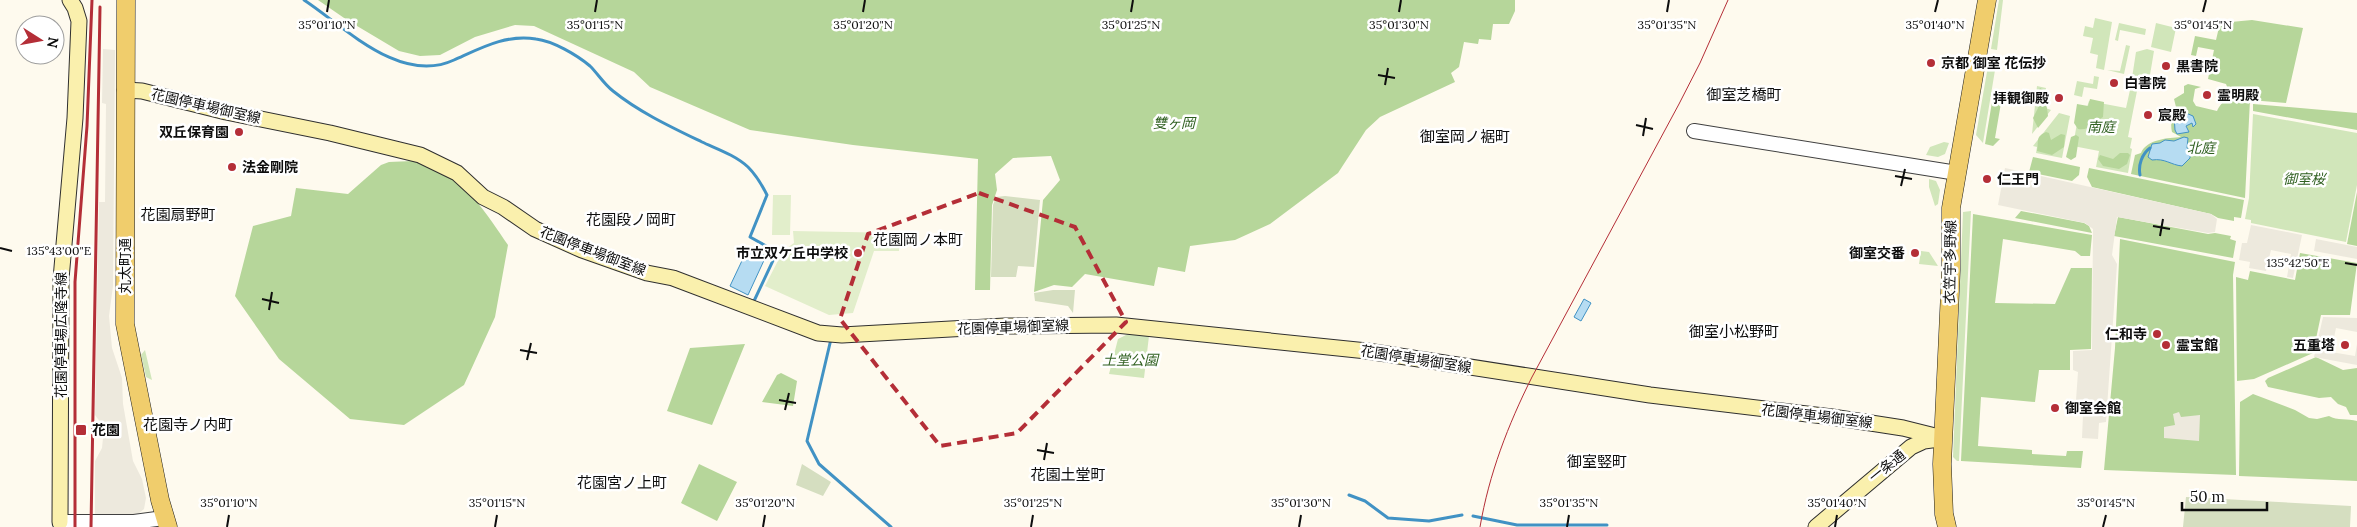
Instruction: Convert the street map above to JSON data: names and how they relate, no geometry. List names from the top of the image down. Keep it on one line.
{"streets":{"main road":["花園停車場御室線","衣笠宇多野線","丸太町通","花園停車場広隆寺線","一条通"]},"crossings":[["花園停車場御室線","衣笠宇多野線"],["花園停車場御室線","丸太町通"],["花園停車場御室線","一条通"],["衣笠宇多野線","一条通"]],"districts":["御室芝橋町","御室岡ノ裾町","花園扇野町","花園段ノ岡町","花園岡ノ本町","御室小松野町","花園寺ノ内町","御室竪町","花園土堂町","花園宮ノ上町"],"parks":["雙ヶ岡","南庭","北庭","御室桜","土堂公園"],"places":{"other":["京都 御室 花伝抄","黒書院","白書院","霊明殿","拝観御殿","宸殿","双丘保育園","法金剛院","仁王門","市立双ケ丘中学校","御室交番","仁和寺","霊宝館","五重塔","御室会館"],"transit":["花園"]},"scale_bar":"50 m","north":"right","coordinates":["35°01'10\"N","35°01'15\"N","35°01'20\"N","35°01'25\"N","35°01'35\"N","35°01'45\"N","35°01'30\"N","35°01'40\"N","135°43'00\"E","135°42'50\"E"]}
